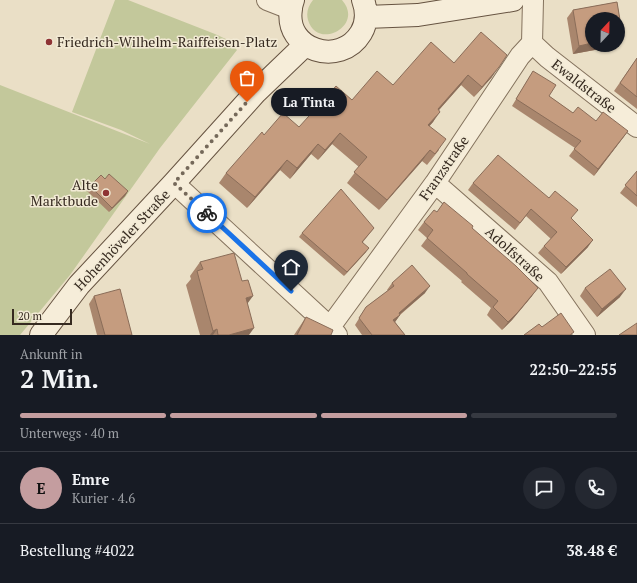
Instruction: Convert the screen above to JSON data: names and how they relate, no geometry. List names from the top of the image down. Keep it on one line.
{"streets":{"street":["Ewaldstraße","Franzstraße","Hohenhöveler Straße","Adolfstraße"]},"crossings":[["Ewaldstraße","Franzstraße"],["Franzstraße","Adolfstraße"]],"places":["Friedrich-Wilhelm-Raiffeisen-Platz","La Tinta","Alte Marktbude"],"scale_bar":"20 m","north":"top","page":{"bubble":"La Tinta","scale":"20 m","heading":["2 Min.","Ankunft in","22:50–22:55"],"panel":["Emre","Kurier · 4.6","Bestellung #4022","38.48 €"],"bar":"Unterwegs · 40 m","round":"E"}}
